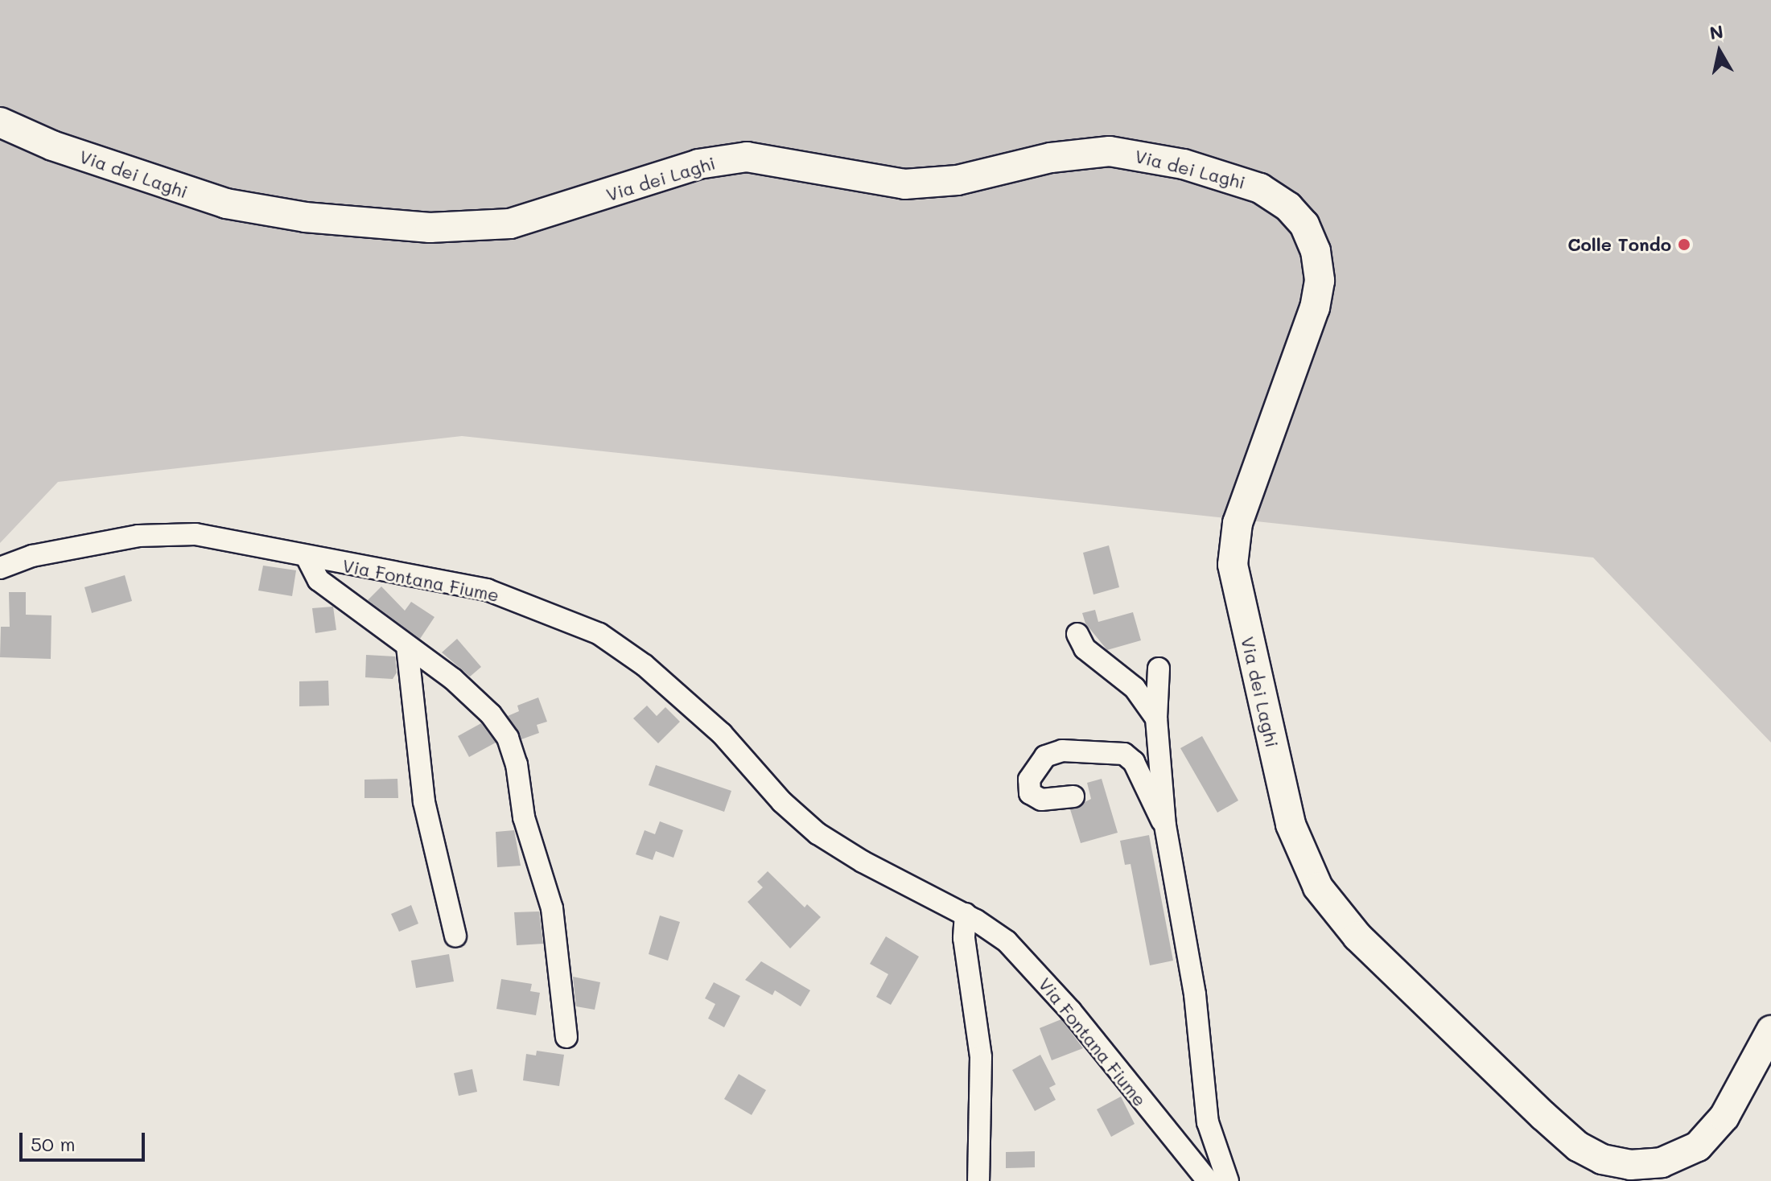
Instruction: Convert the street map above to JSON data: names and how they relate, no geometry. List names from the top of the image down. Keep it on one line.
{"streets":{"main road":["Via dei Laghi"],"street":["Via Fontana Fiume"]},"places":["Colle Tondo"],"scale_bar":"50 m","north":"top"}
